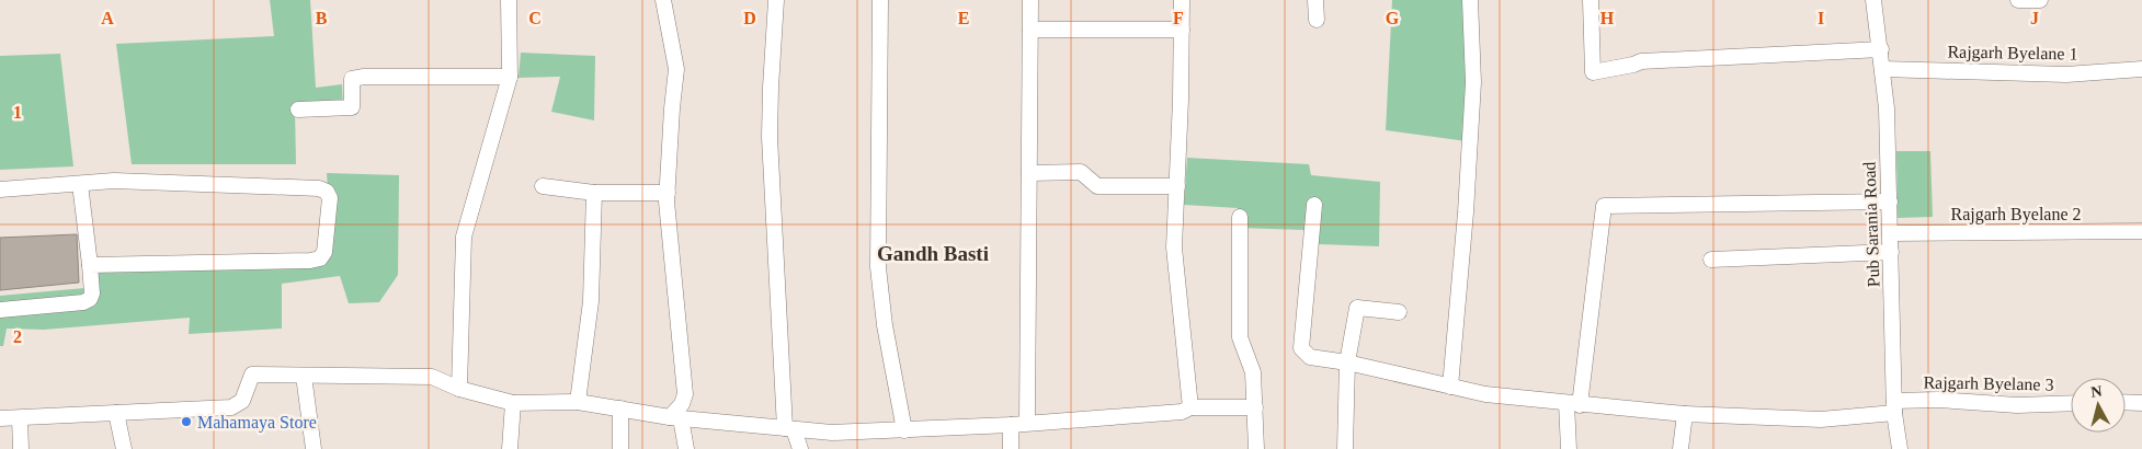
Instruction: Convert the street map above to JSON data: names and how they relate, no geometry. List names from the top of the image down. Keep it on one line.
{"streets":{"street":["Rajgarh Byelane 1","Rajgarh Byelane 2","Pub Sarania Road","Rajgarh Byelane 3"]},"crossings":[["Rajgarh Byelane 1","Pub Sarania Road"],["Rajgarh Byelane 2","Pub Sarania Road"],["Pub Sarania Road","Rajgarh Byelane 3"]],"districts":["Gandh Basti"],"places":["Mahamaya Store"],"north":"top","grid":{"columns":["A","B","C","D","E","F","G","H","I","J"],"rows":["1","2"]}}
